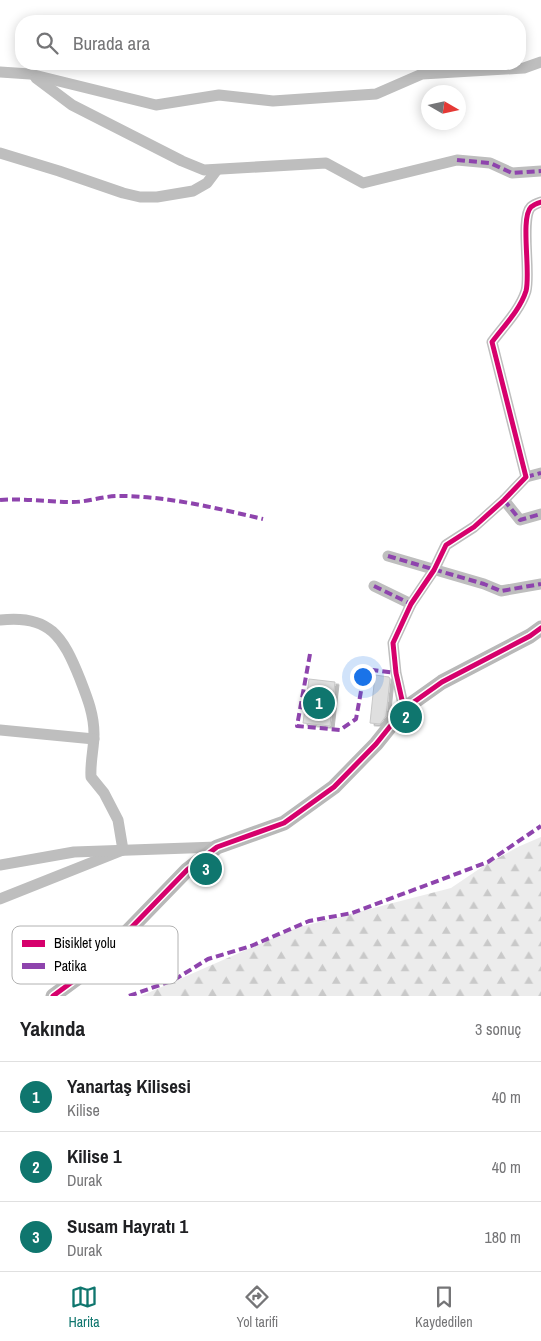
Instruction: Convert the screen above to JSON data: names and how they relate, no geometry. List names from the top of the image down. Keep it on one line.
{"legend":["Bisiklet yolu","Patika"],"north":"right","page":{"search":"Burada ara","pins":["1","2","3"],"heading":["Yakında","3 sonuç"],"list":[{"mark":"1","name":"Yanartaş Kilisesi","note":"Kilise","value":"40 m"},{"mark":"2","name":"Kilise 1","note":"Durak","value":"40 m"},{"mark":"3","name":"Susam Hayratı 1","note":"Durak","value":"180 m"}],"nav":["Harita","Yol tarifi","Kaydedilen"]}}
